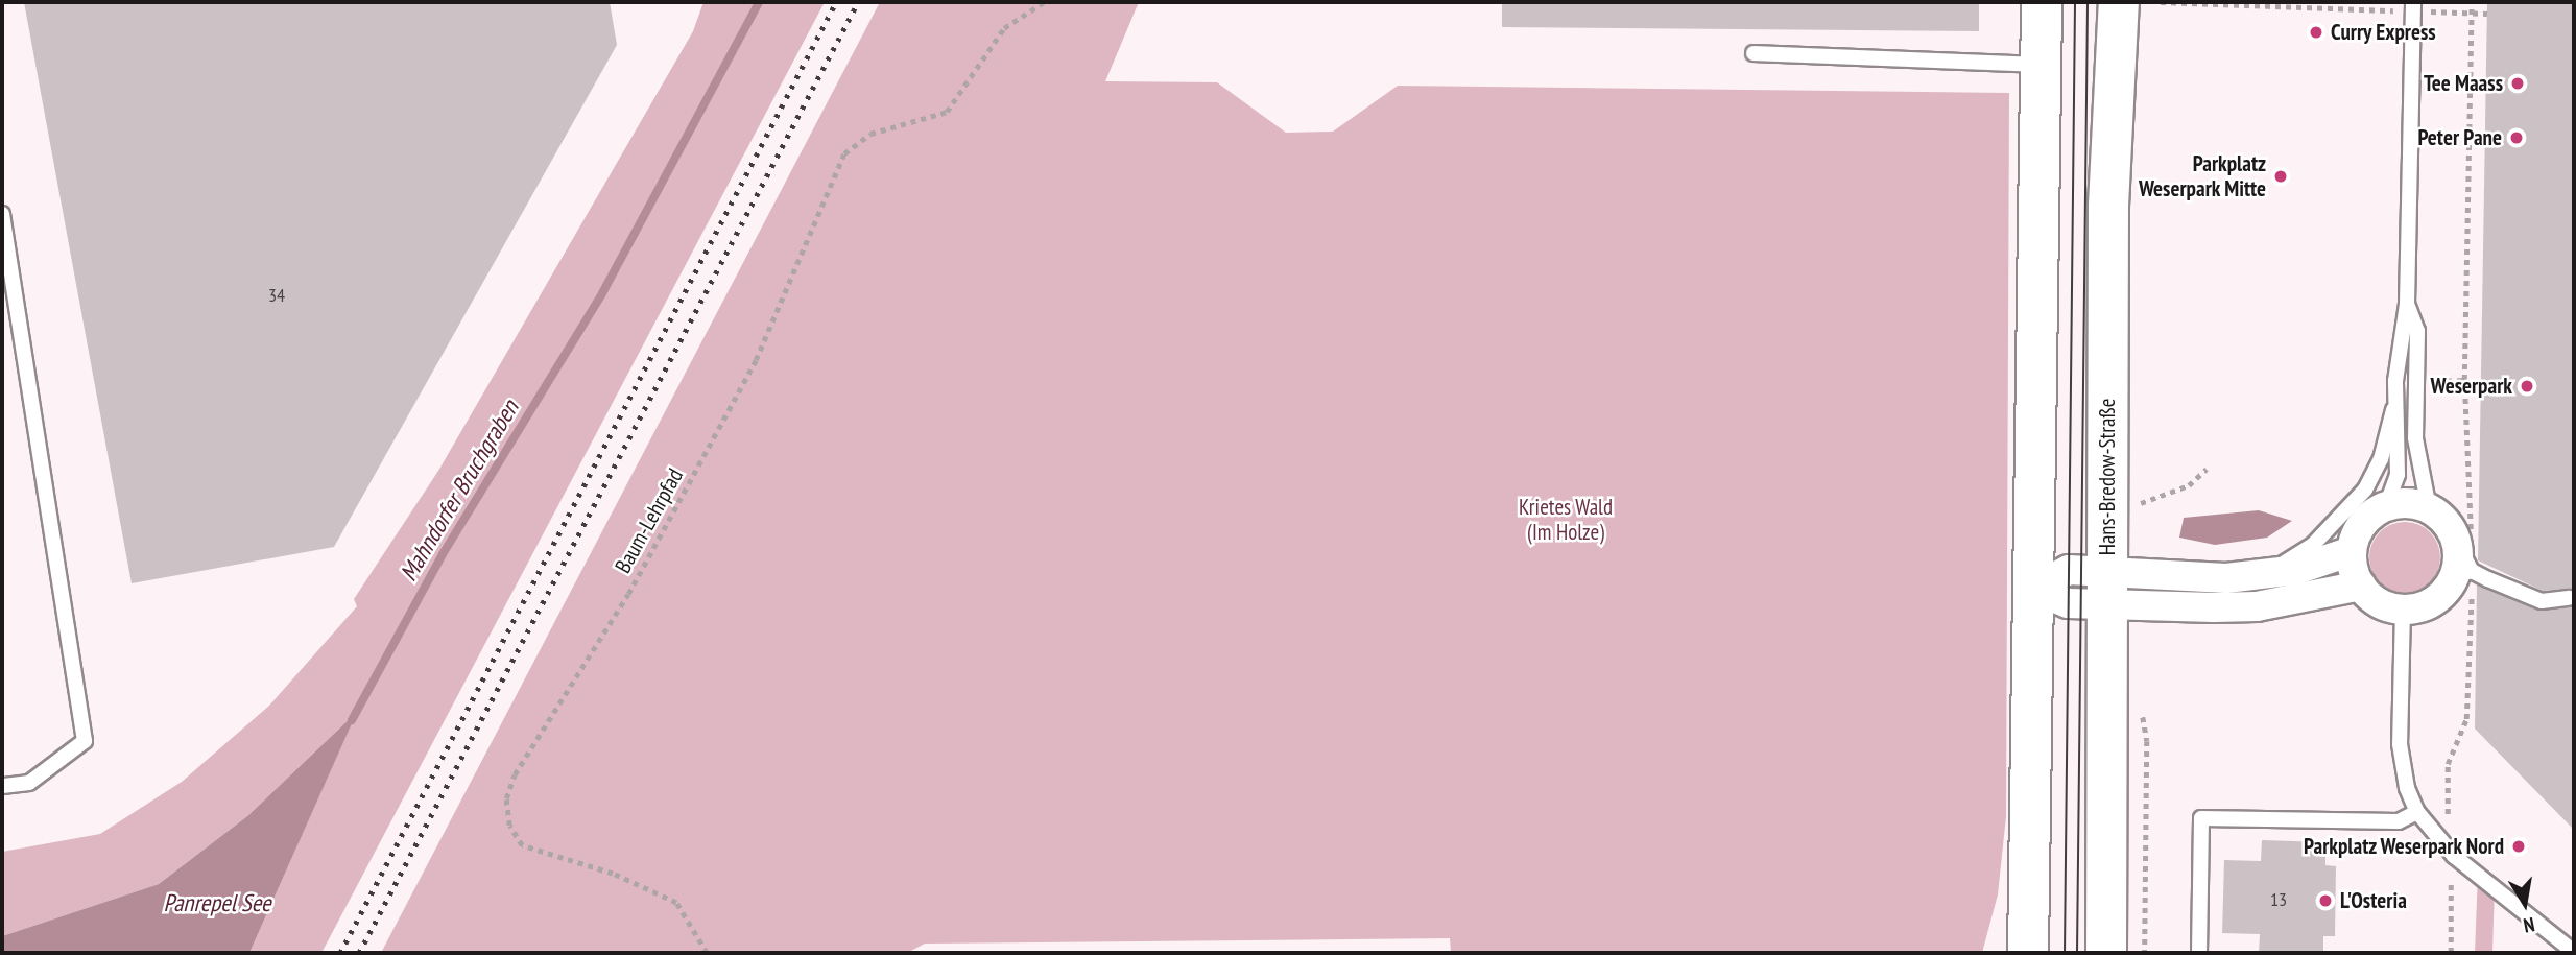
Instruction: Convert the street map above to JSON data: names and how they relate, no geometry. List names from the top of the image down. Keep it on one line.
{"streets":{"main road":["Hans-Bredow-Straße"],"path":["Baum-Lehrpfad"]},"water":["Mahndorfer Bruchgraben","Panrepel See"],"parks":["Krietes Wald (Im Holze)"],"places":["Curry Express","Tee Maass","Peter Pane","Parkplatz Weserpark Mitte","Weserpark","Parkplatz Weserpark Nord","L'Osteria"],"house_numbers":["34","13"],"north":"bottom"}
